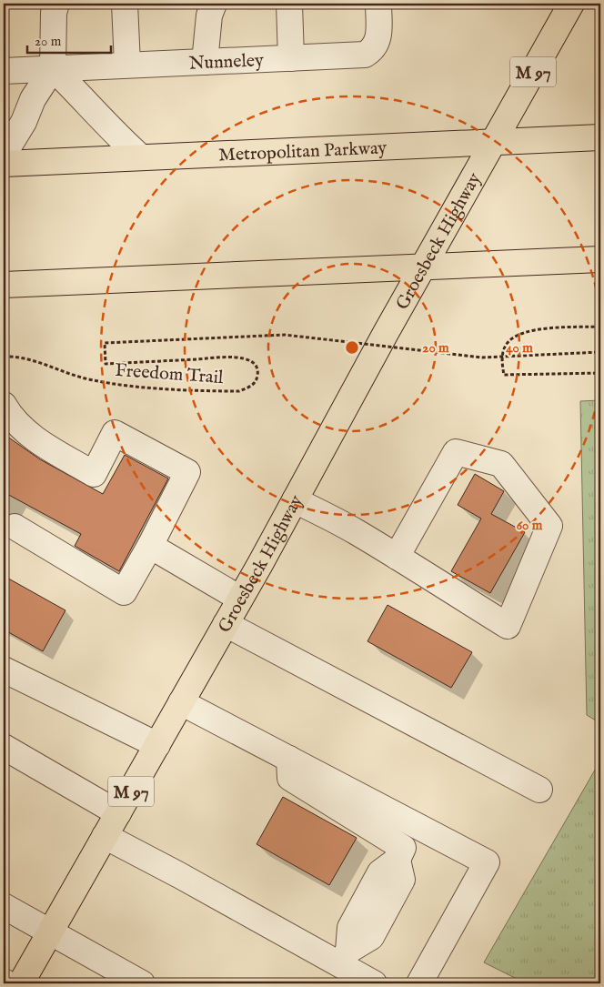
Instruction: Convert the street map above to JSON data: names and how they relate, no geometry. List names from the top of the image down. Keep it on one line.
{"streets":{"main road":["M 97","Metropolitan Parkway","Groesbeck Highway"],"lane":["Nunneley"],"path":["Freedom Trail"]},"crossings":[["M 97","Metropolitan Parkway"],["M 97","Groesbeck Highway"],["Metropolitan Parkway","Groesbeck Highway"]],"scale_bar":"20 m","rings":["20 m","40 m","60 m"]}
